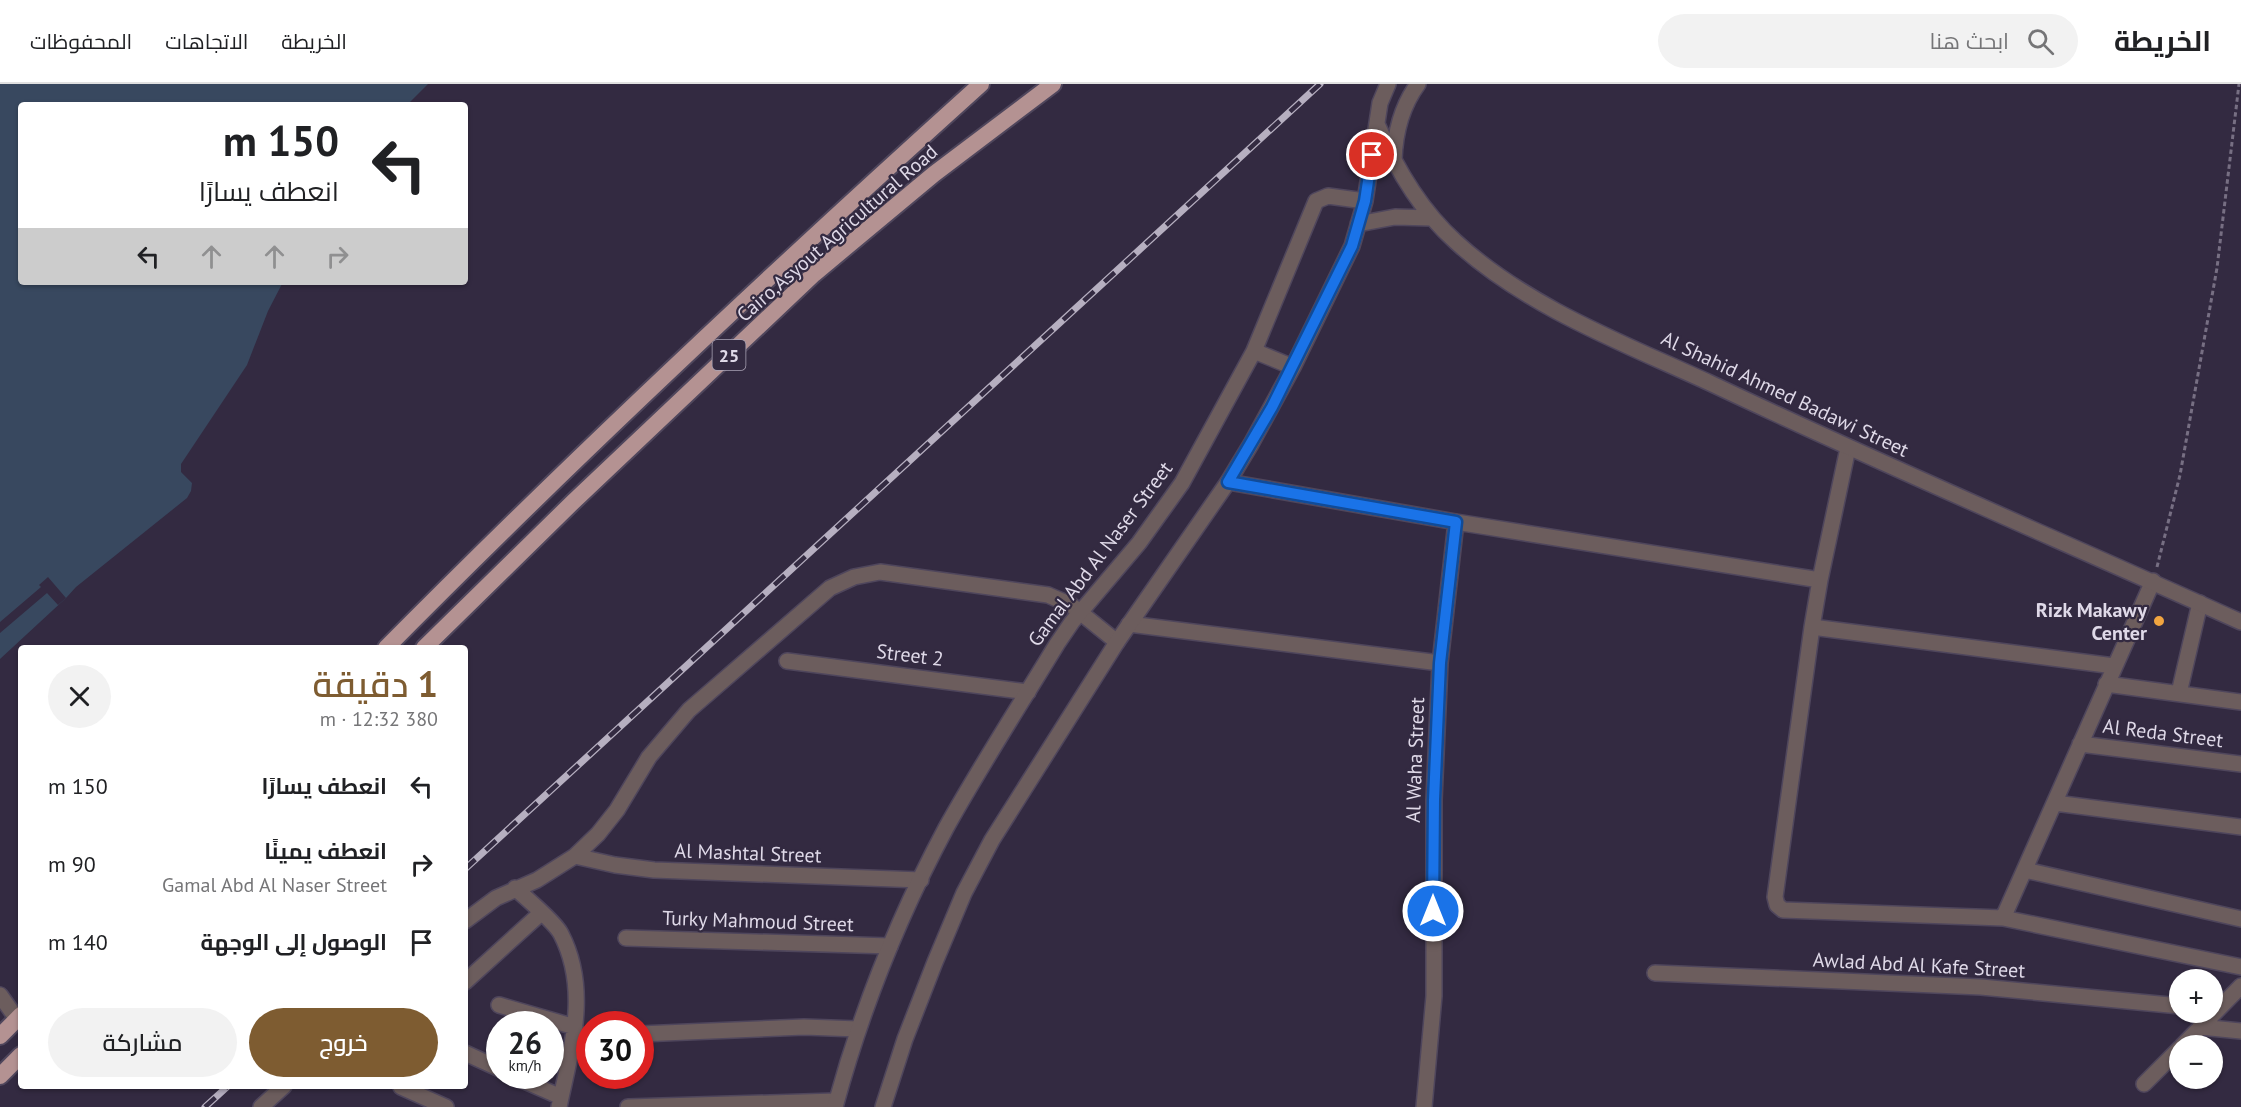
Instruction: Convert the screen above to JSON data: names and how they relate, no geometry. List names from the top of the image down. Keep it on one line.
{"streets":{"highway":["Cairo,Asyout Agricultural Road","25"],"street":["Al Shahid Ahmed Badawi Street","Gamal Abd Al Naser Street","Street 2","Al Reda Street","Al Waha Street","Al Mashtal Street","Turky Mahmoud Street","Awlad Abd Al Kafe Street"]},"crossings":[["Gamal Abd Al Naser Street","Street 2"],["Gamal Abd Al Naser Street","Al Mashtal Street"],["Gamal Abd Al Naser Street","Turky Mahmoud Street"]],"places":["Rizk Makawy Center"],"page":{"header":"الخريطة","search":"ابحث هنا","nav":["الخريطة","الاتجاهات","المحفوظات"],"turn":["150 m","انعطف يسارًا"],"heading":["1 دقيقة","380 m · 12:32"],"list":[{"name":"انعطف يسارًا","value":"150 m"},{"name":"انعطف يمينًا","note":"Gamal Abd Al Naser Street","value":"90 m"},{"name":"الوصول إلى الوجهة","value":"140 m"}],"map_buttons":["+","−"],"buttons":["خروج","مشاركة"],"speed":"26 km/h","limit":"30"}}
